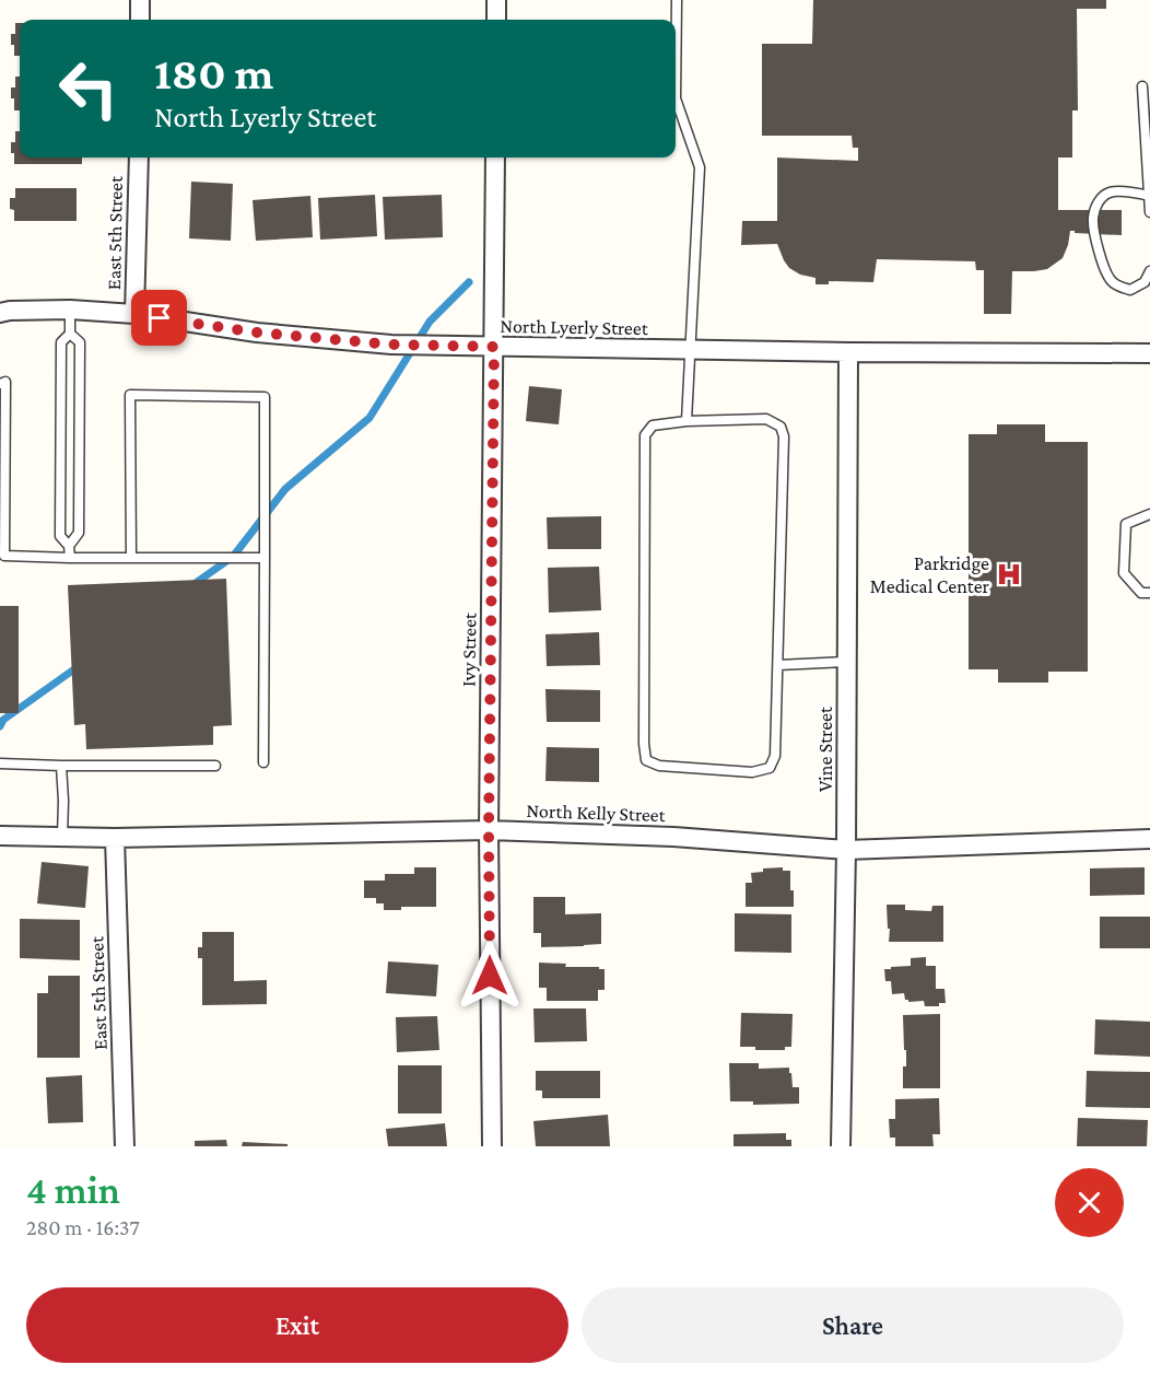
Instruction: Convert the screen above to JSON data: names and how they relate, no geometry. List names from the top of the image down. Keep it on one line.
{"streets":{"street":["East 5th Street","North Lyerly Street","Ivy Street","Vine Street","North Kelly Street"]},"crossings":[["East 5th Street","North Lyerly Street"],["East 5th Street","North Kelly Street"],["North Lyerly Street","Ivy Street"],["North Lyerly Street","Vine Street"],["Ivy Street","North Kelly Street"],["Vine Street","North Kelly Street"]],"places":{"hospital":["Parkridge Medical Center"]},"page":{"turn":["180 m","North Lyerly Street"],"heading":["4 min","280 m · 16:37"],"buttons":["Exit","Share"]}}
